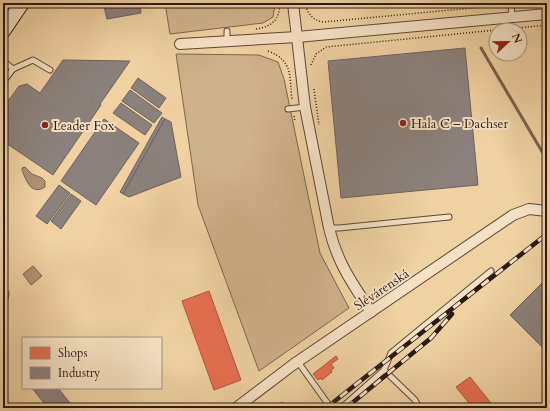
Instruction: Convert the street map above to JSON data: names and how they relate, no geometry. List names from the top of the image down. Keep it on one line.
{"streets":{"street":["Slévárenská"]},"places":["Hala C – Dachser","Leader Fox"],"legend":["Shops","Industry"],"north":"right"}
